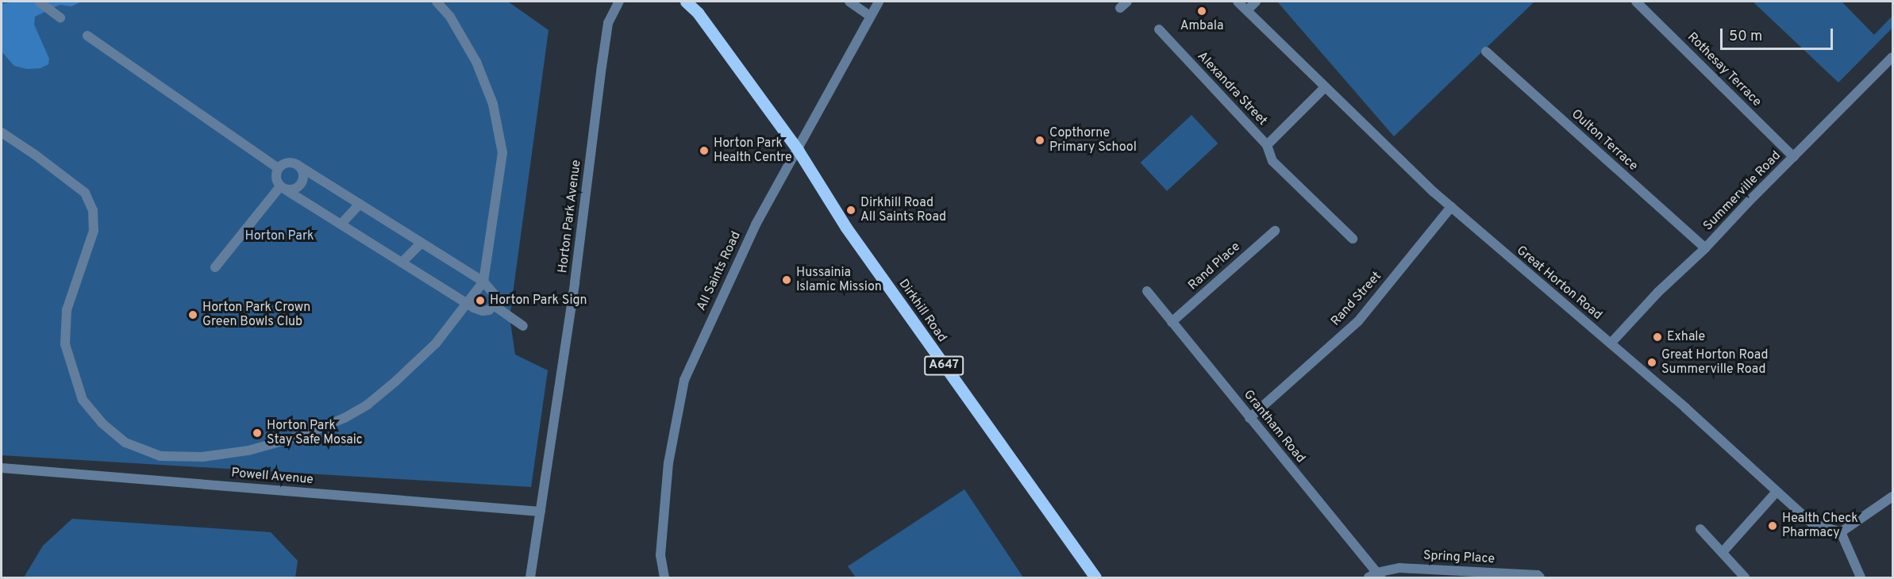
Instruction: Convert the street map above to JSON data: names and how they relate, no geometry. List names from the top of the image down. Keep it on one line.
{"streets":{"main road":["Dirkhill Road","A647"],"street":["Rothesay Terrace","Alexandra Street","Oulton Terrace","Summerville Road","Horton Park Avenue","Rand Place","All Saints Road","Great Horton Road","Rand Street","Grantham Road","Powell Avenue","Spring Place"]},"crossings":[["Rothesay Terrace","Summerville Road"],["Alexandra Street","Great Horton Road"],["Oulton Terrace","Summerville Road"],["Summerville Road","Great Horton Road"],["Horton Park Avenue","Powell Avenue"],["Rand Place","Grantham Road"],["All Saints Road","Dirkhill Road"],["All Saints Road","A647"],["Great Horton Road","Rand Street"],["Rand Street","Grantham Road"],["Dirkhill Road","A647"],["Grantham Road","Spring Place"]],"parks":["Horton Park"],"places":["Ambala","Copthorne Primary School","Horton Park Health Centre","Dirkhill Road All Saints Road","Hussainia Islamic Mission","Horton Park Sign","Horton Park Crown Green Bowls Club","Exhale","Great Horton Road Summerville Road","Horton Park Stay Safe Mosaic","Health Check Pharmacy"],"scale_bar":"50 m"}
